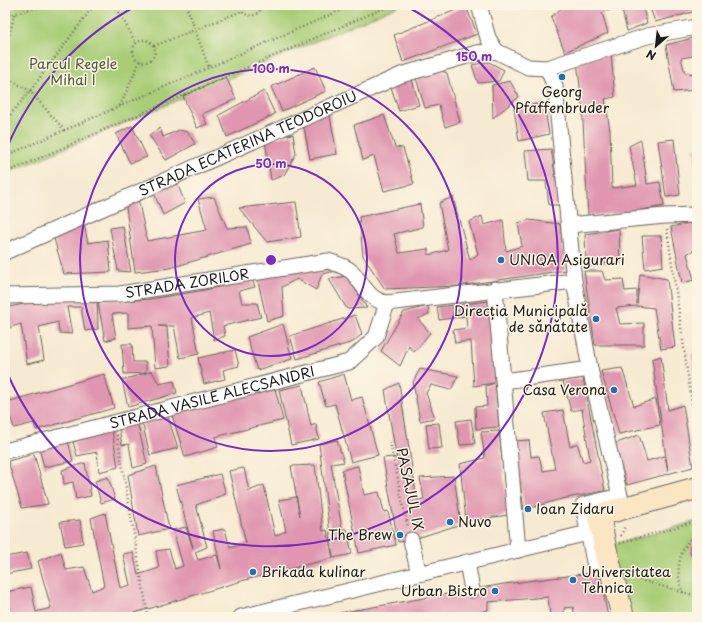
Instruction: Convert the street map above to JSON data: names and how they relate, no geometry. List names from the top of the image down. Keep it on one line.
{"streets":{"street":["STRADA ECATERINA TEODOROIU","STRADA ZORILOR","STRADA VASILE ALECSANDRI"],"path":["PASAJUL IX"]},"crossings":[["STRADA ZORILOR","STRADA VASILE ALECSANDRI"]],"parks":["Parcul Regele Mihai I"],"places":["Georg Pfaffenbruder","UNIQA Asigurari","Direcția Municipală de sănătate","Casa Verona","Ioan Zidaru","Nuvo","The Brew","Brikada kulinar","Universitatea Tehnica","Urban Bistro"],"north":"bottom left","rings":["150 m","100 m","50 m"]}
